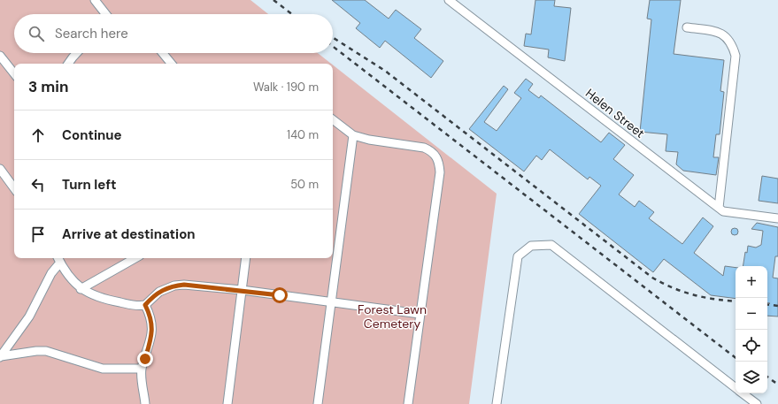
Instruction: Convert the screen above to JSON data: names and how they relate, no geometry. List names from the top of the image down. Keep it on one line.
{"streets":{"street":["Helen Street"]},"parks":["Forest Lawn Cemetery"],"page":{"search":"Search here","heading":["3 min","Walk · 190 m"],"list":[["Continue","140 m"],["Turn left","50 m"],"Arrive at destination"],"map_buttons":["+","−"]}}
